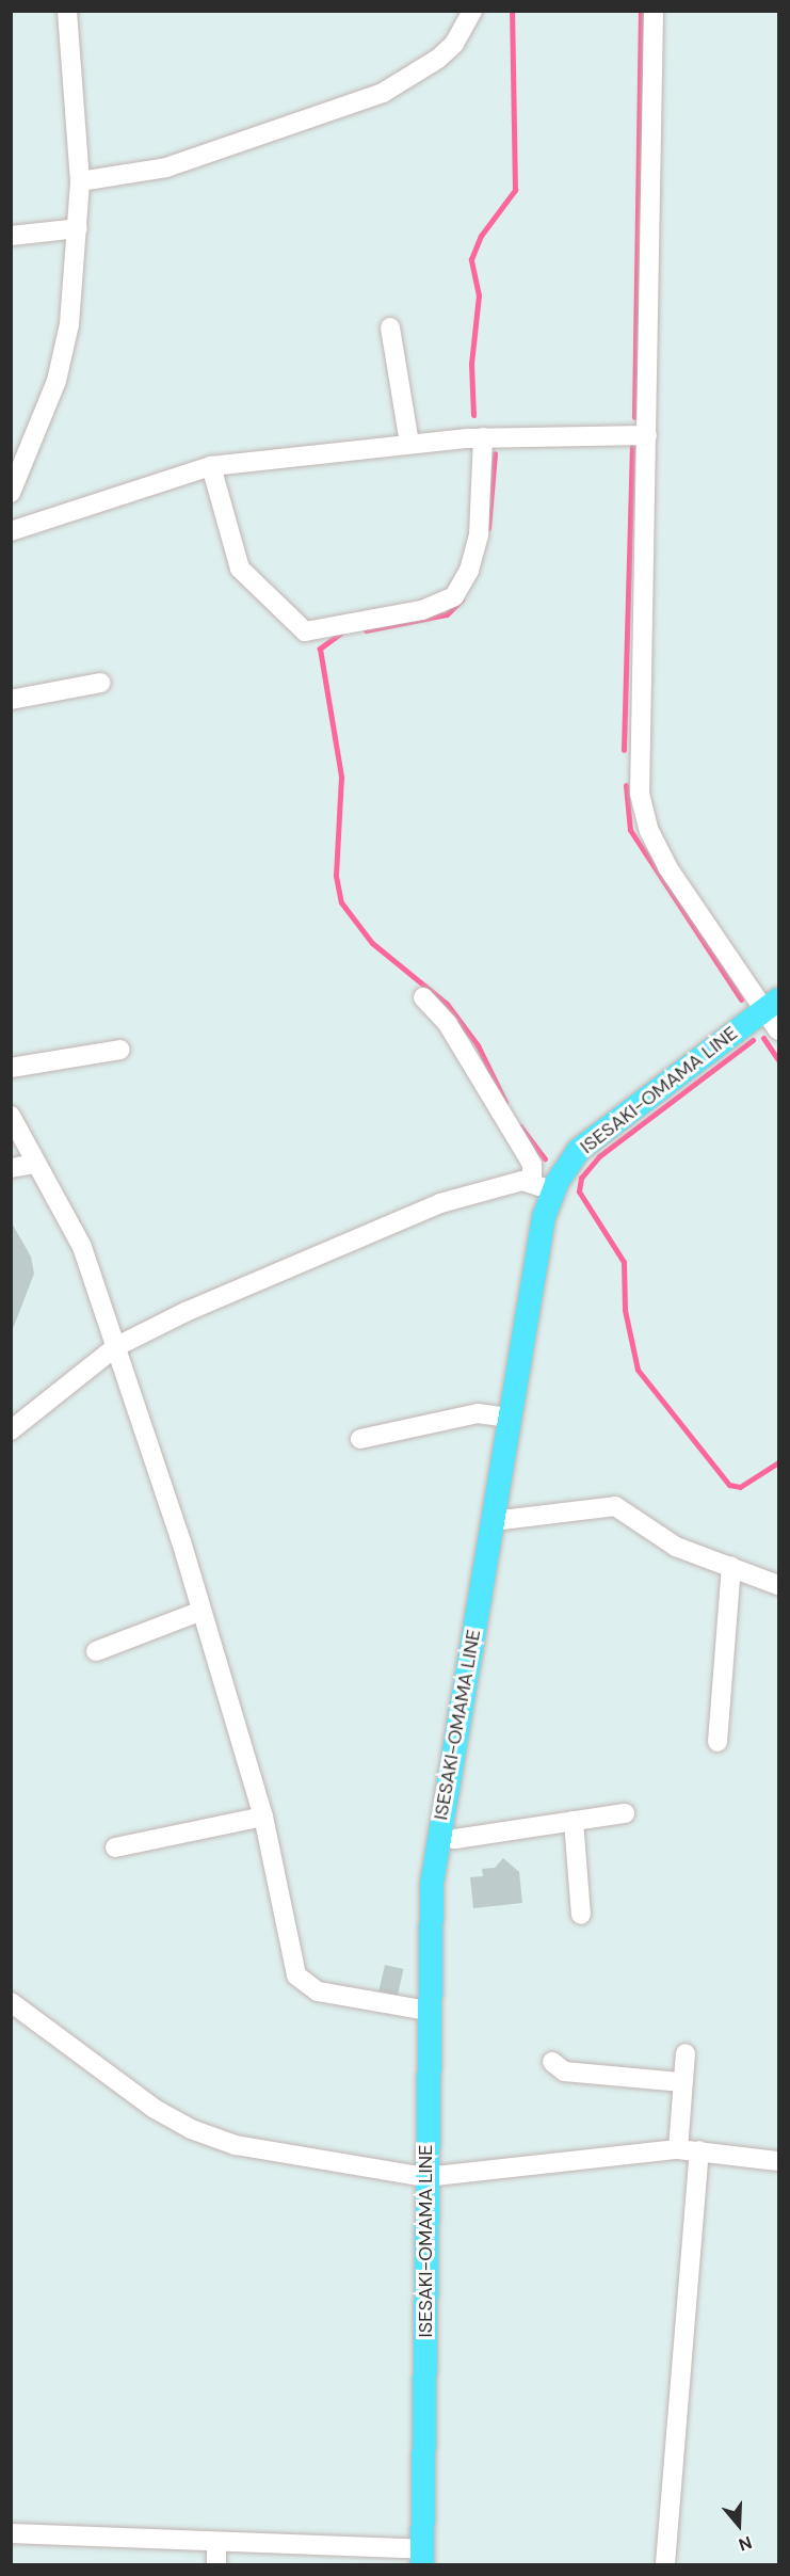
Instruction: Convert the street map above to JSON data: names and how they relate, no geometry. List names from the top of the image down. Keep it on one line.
{"streets":{"main road":["ISESAKI-OMAMA LINE"]},"north":"bottom"}
